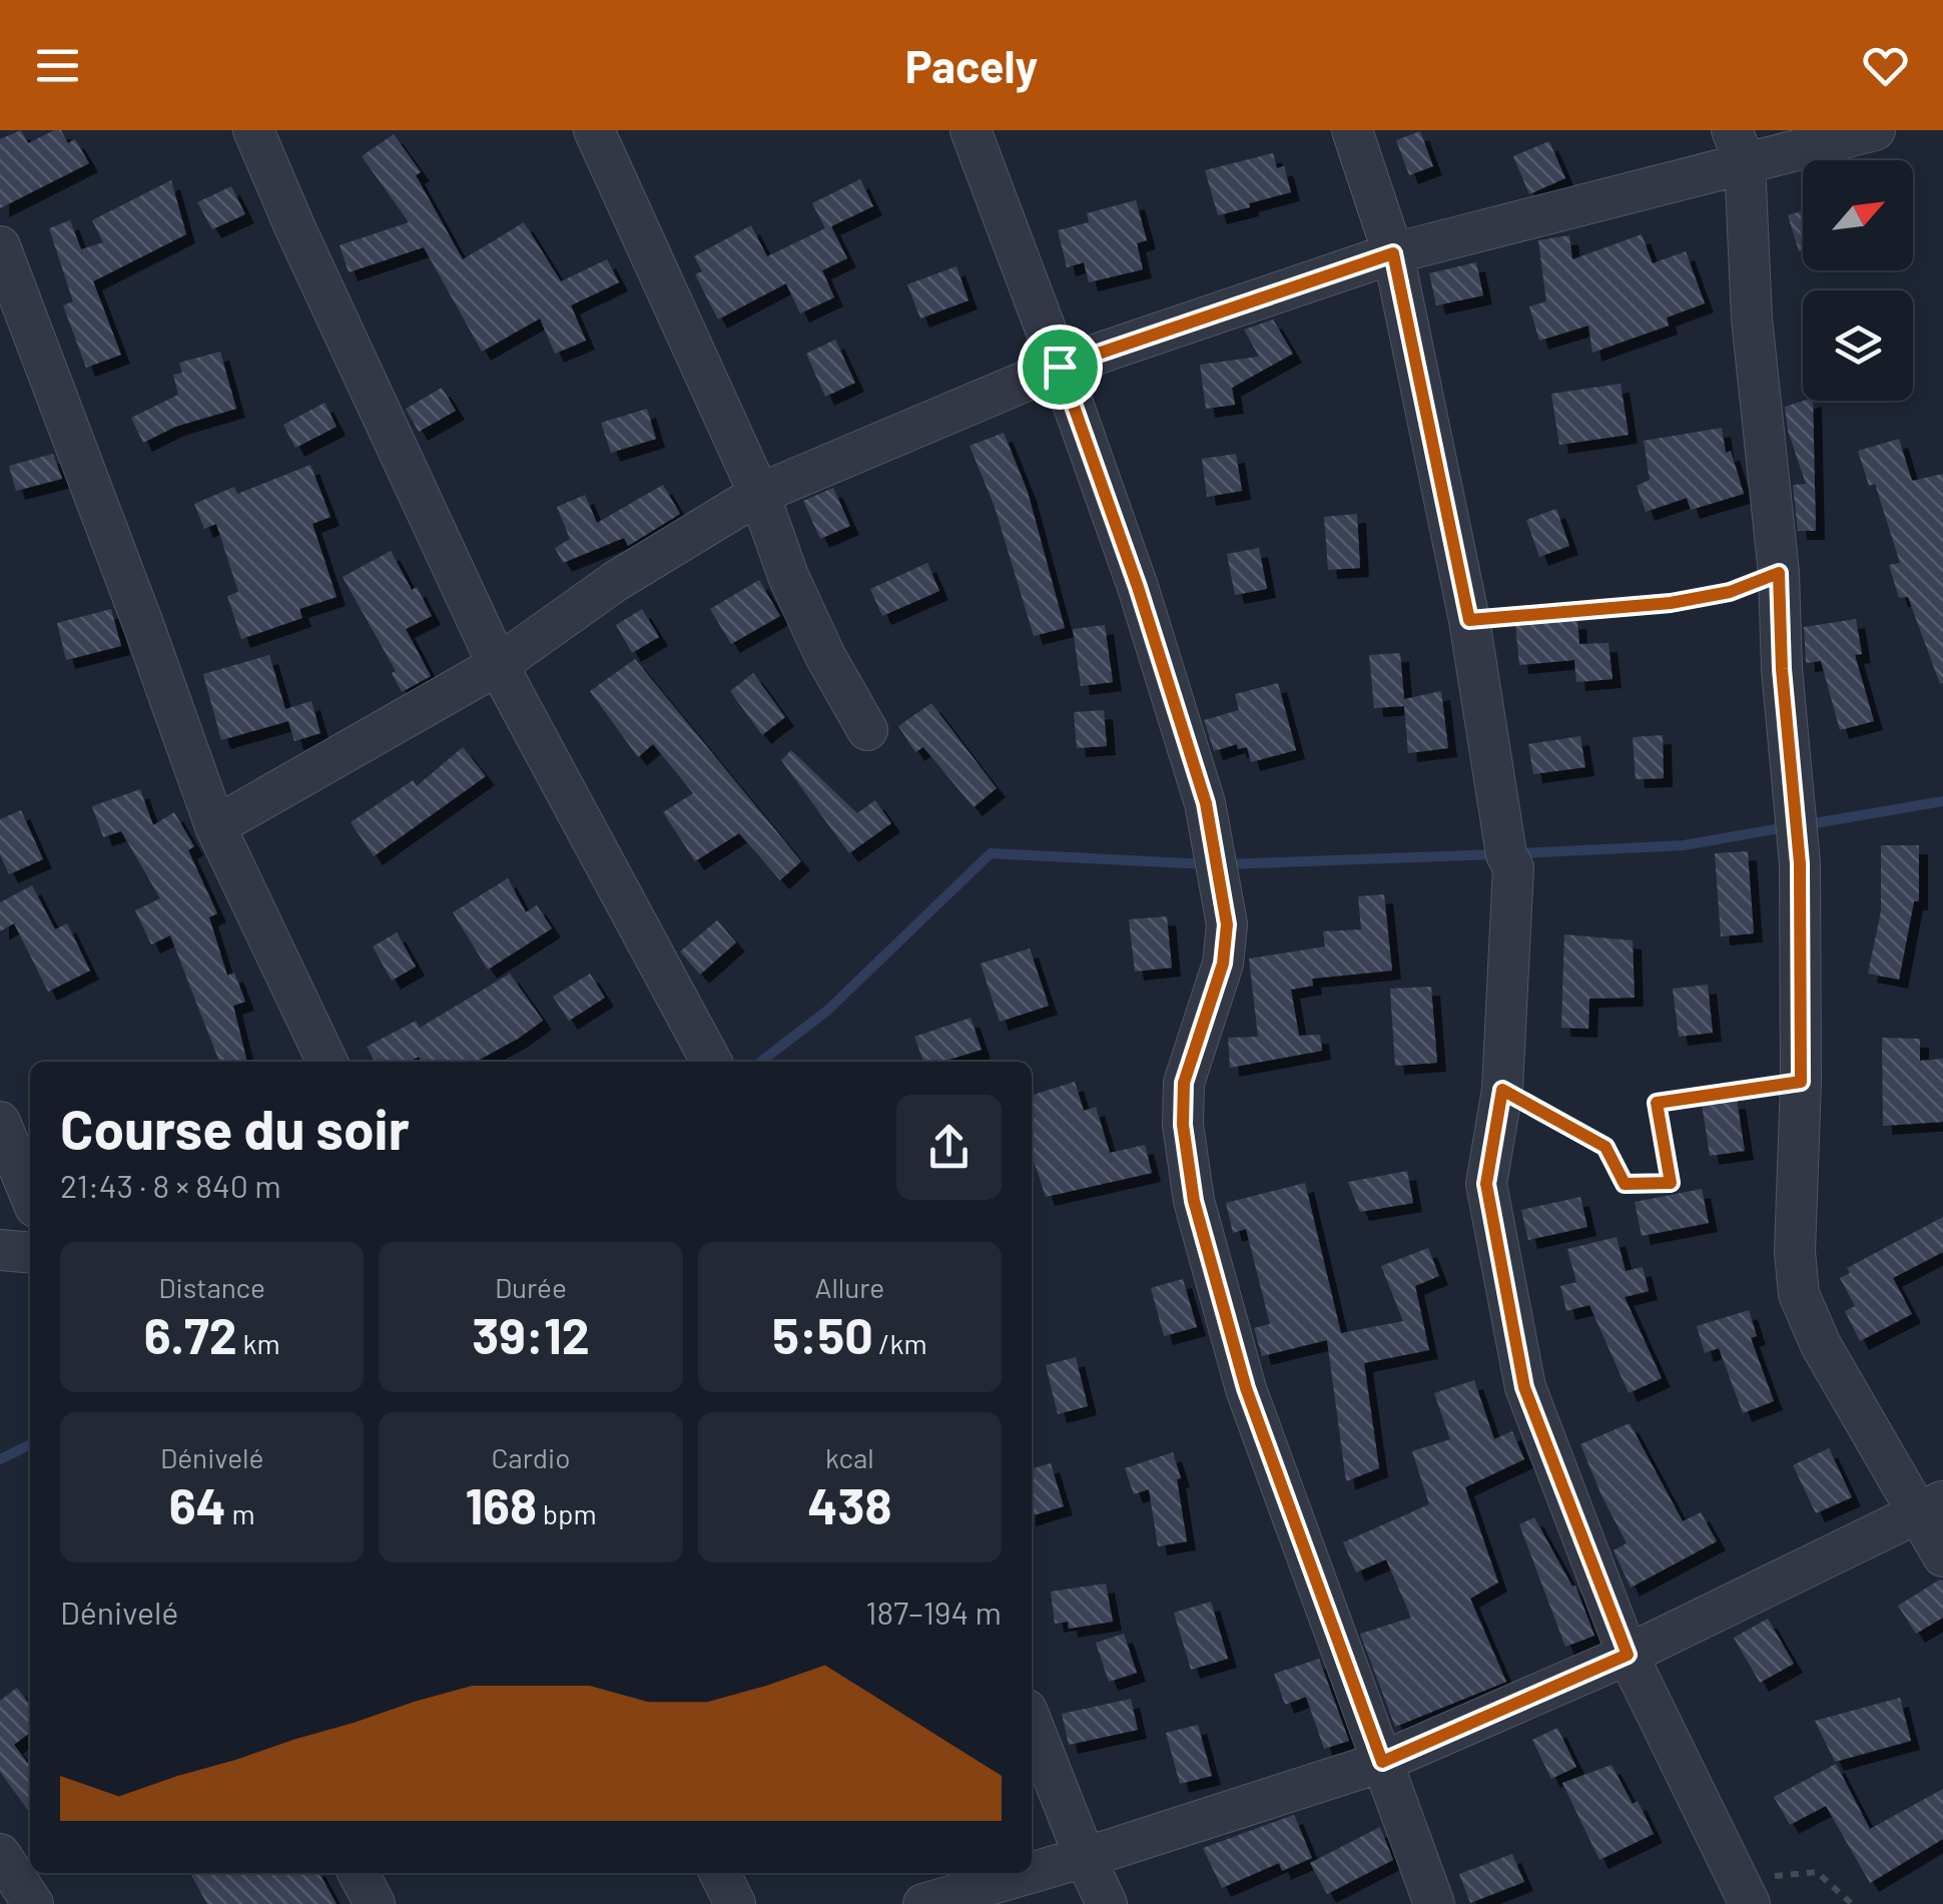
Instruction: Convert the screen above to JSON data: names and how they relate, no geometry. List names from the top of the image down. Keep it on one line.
{"north":"top right","page":{"header":"Pacely","heading":["Course du soir","21:43 · 8 × 840 m"],"stats":[["Distance","6.72 km"],["Durée","39:12"],["Allure","5:50 /km"],["Dénivelé","64 m"],["Cardio","168 bpm"],["kcal","438"]],"chart":["Dénivelé","187–194 m"]}}
